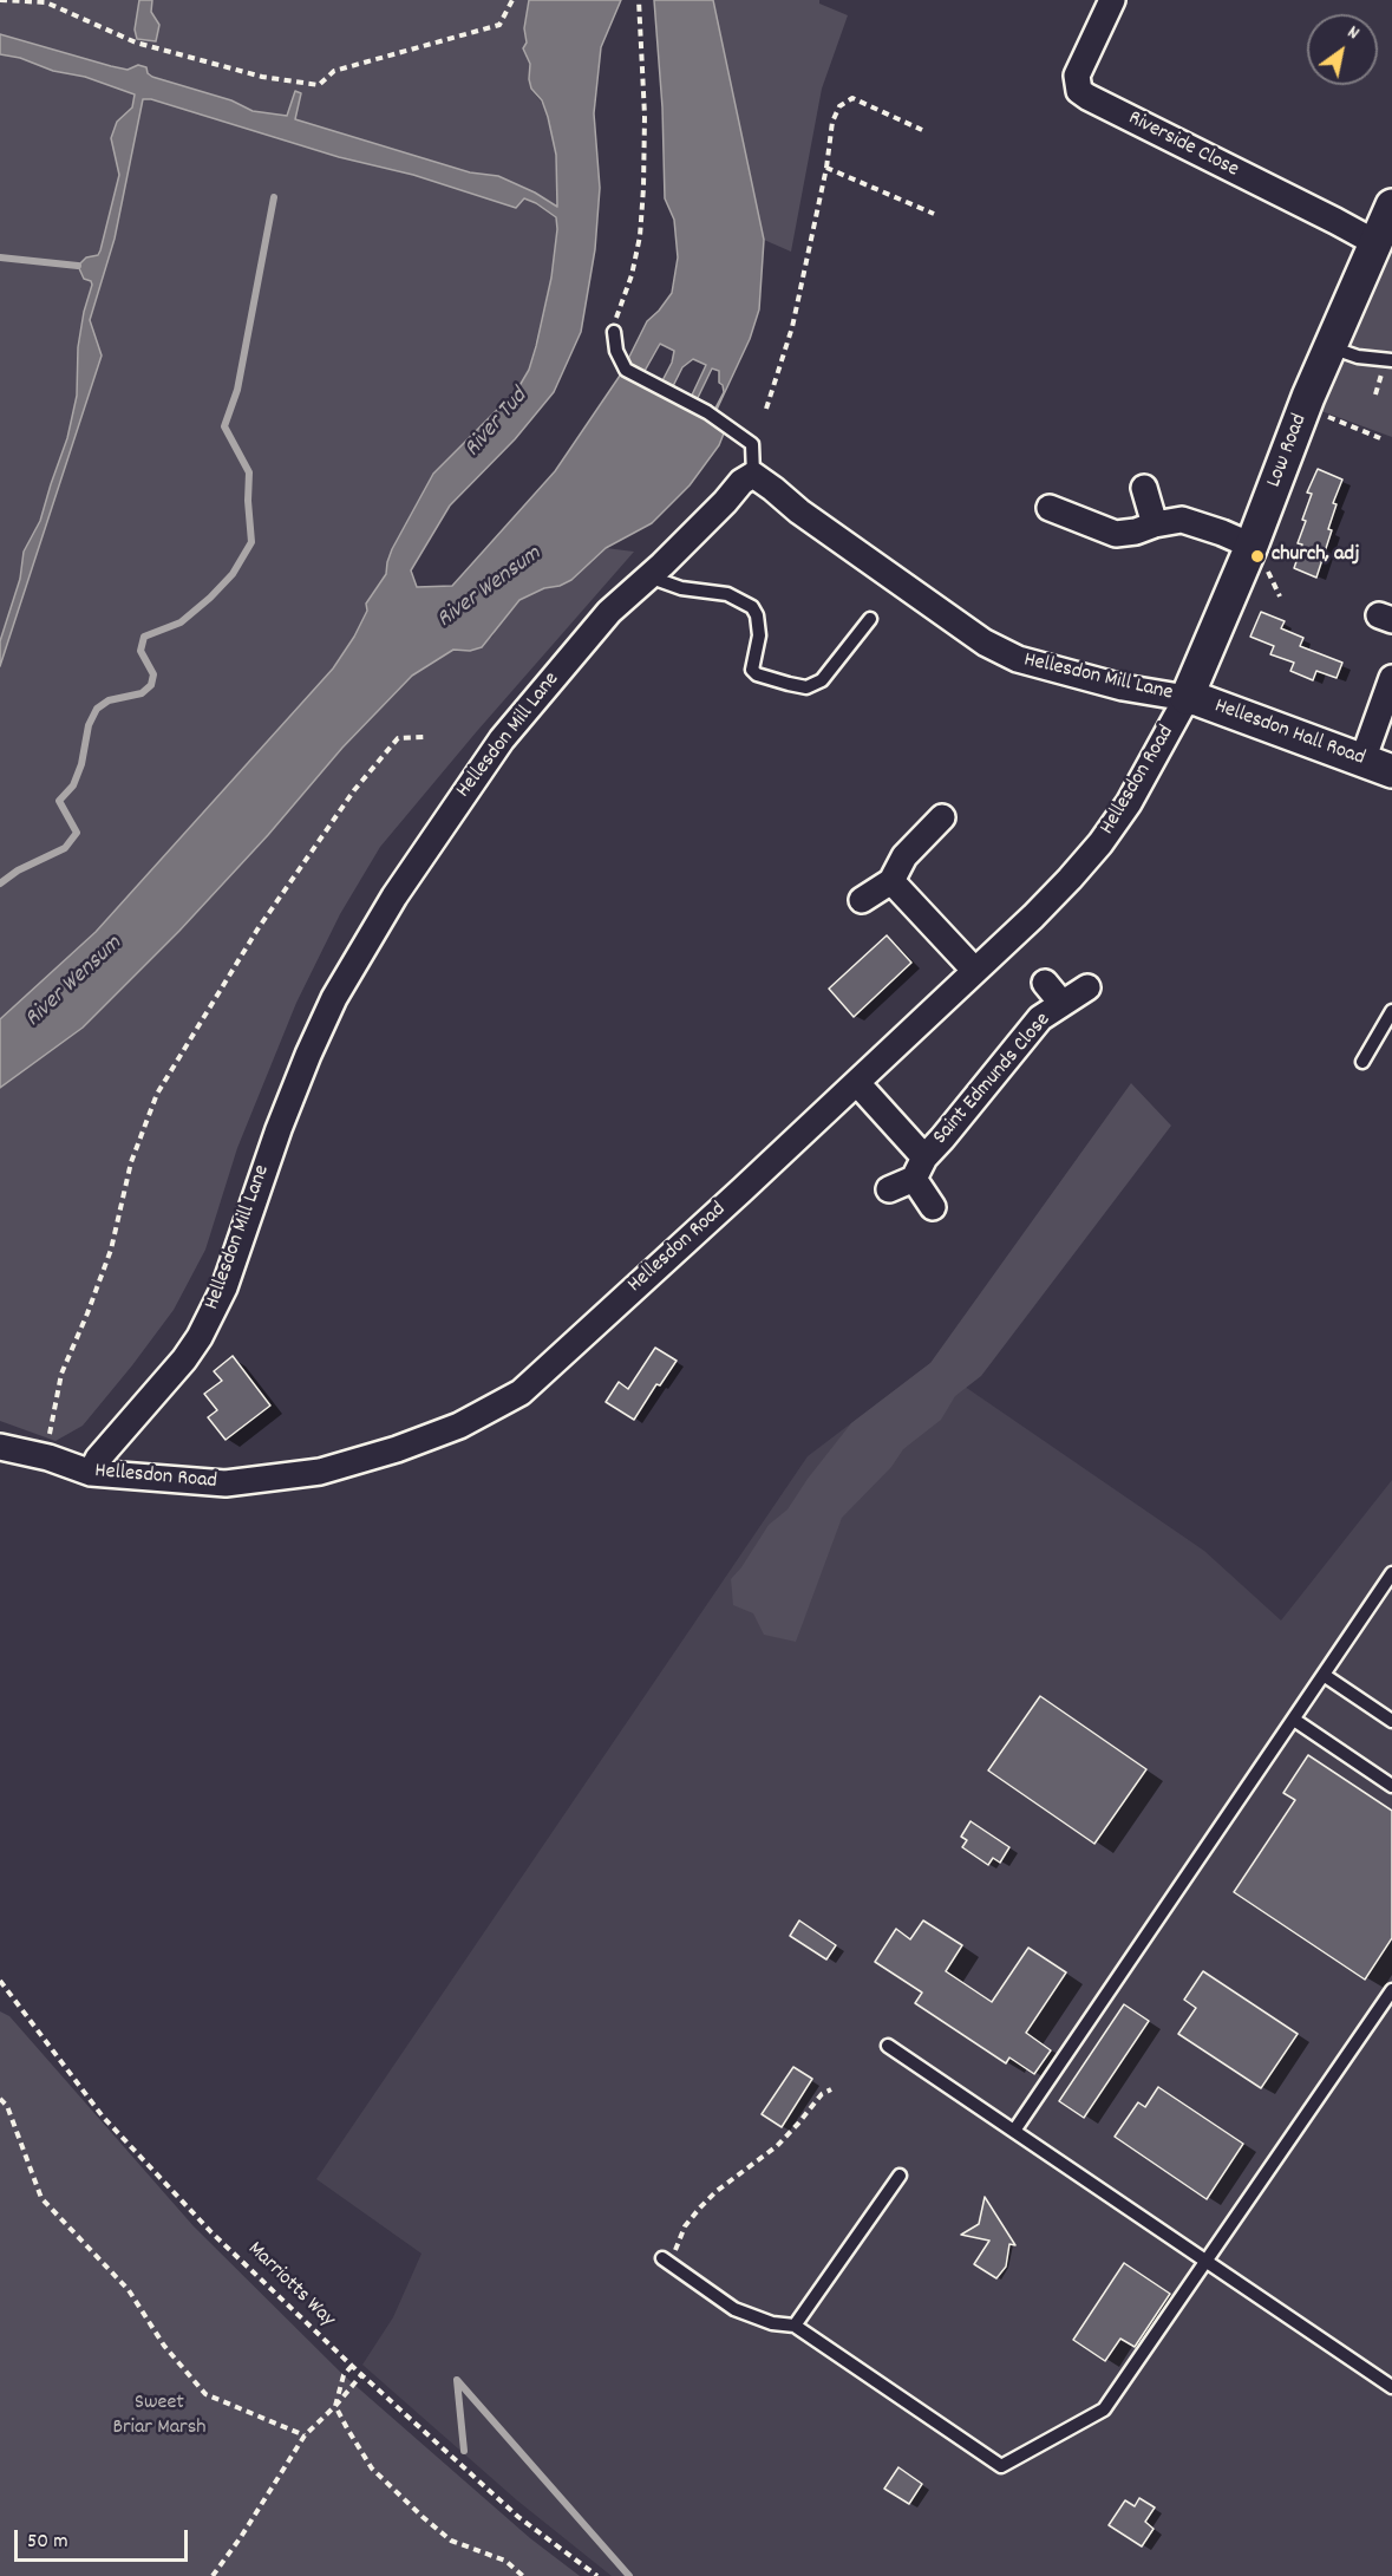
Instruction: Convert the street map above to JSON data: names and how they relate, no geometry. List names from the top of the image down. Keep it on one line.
{"streets":{"street":["Riverside Close","Low Road","Hellesdon Mill Lane","Hellesdon Hall Road","Hellesdon Road","Saint Edmunds Close"],"path":["Marriotts Way"]},"crossings":[["Riverside Close","Low Road"],["Low Road","Hellesdon Mill Lane"],["Low Road","Hellesdon Hall Road"],["Low Road","Hellesdon Road"],["Hellesdon Mill Lane","Hellesdon Hall Road"],["Hellesdon Mill Lane","Hellesdon Road"],["Hellesdon Hall Road","Hellesdon Road"],["Hellesdon Road","Saint Edmunds Close"]],"water":["River Tud","River Wensum"],"parks":["Sweet Briar Marsh"],"places":["church, adj"],"scale_bar":"50 m","north":"top right"}
